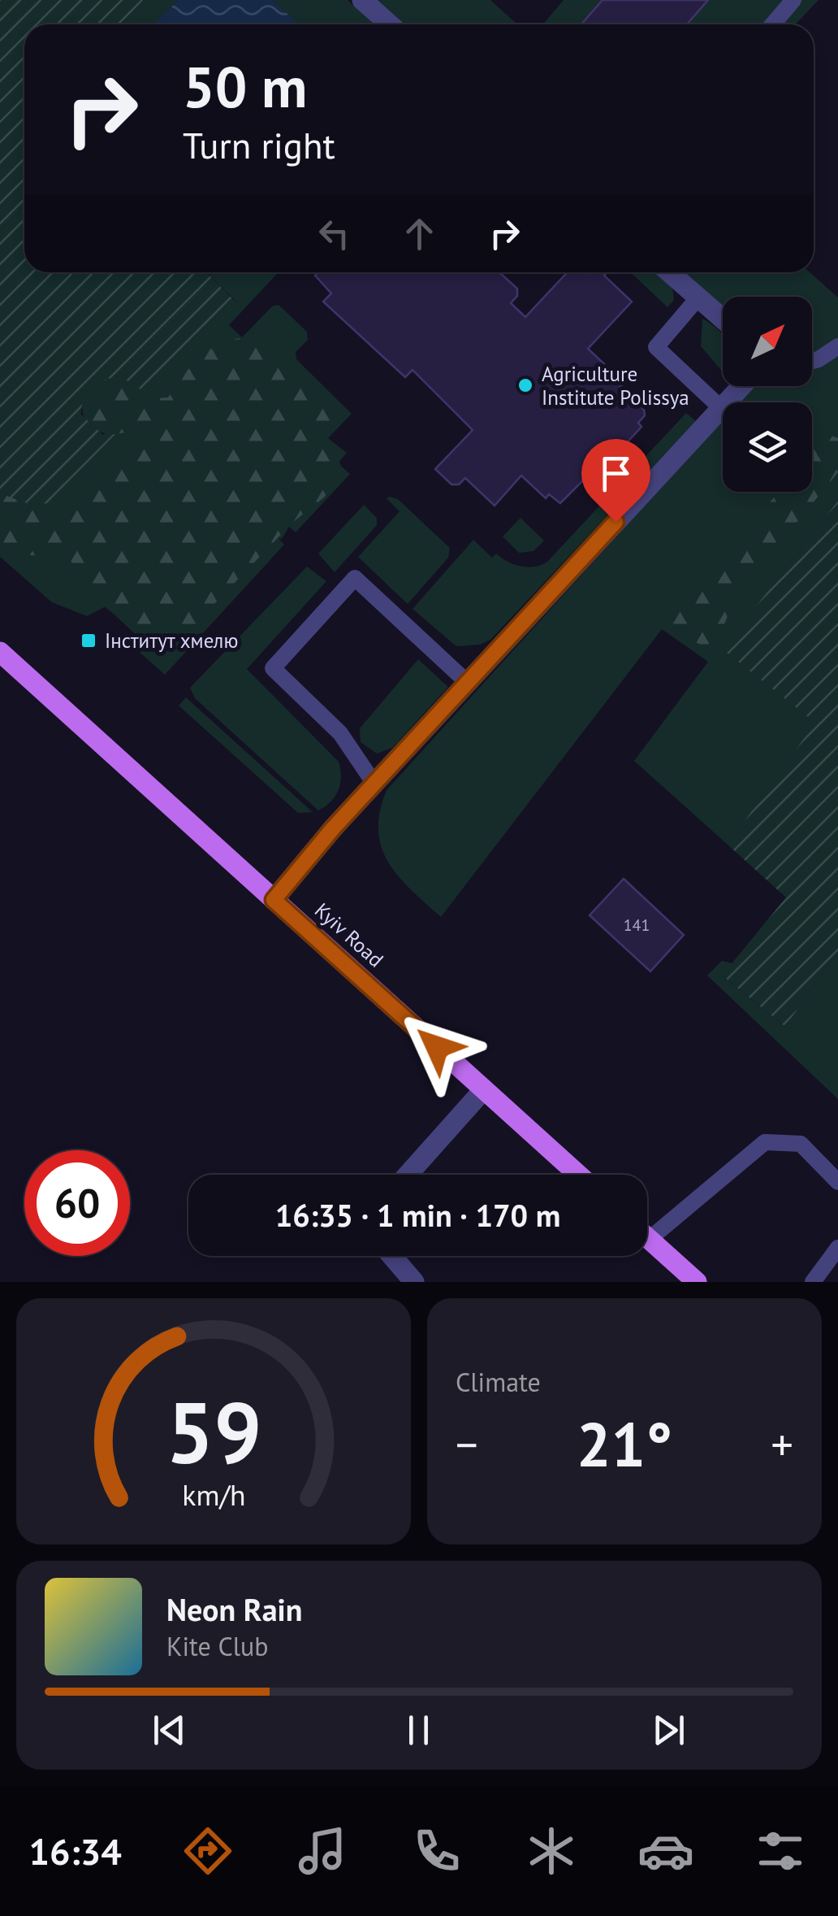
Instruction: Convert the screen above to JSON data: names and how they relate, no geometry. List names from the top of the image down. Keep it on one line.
{"streets":{"main road":["Kyiv Road"]},"places":{"other":["Agriculture Institute Polissya"],"transit":["Інститут хмелю"]},"house_numbers":["141"],"north":"top right","page":{"turn":["50 m","Turn right"],"limit":"60","trip":"16:35 · 1 min · 170 m","tile":"Climate","heat":["−","21°","+"],"song":["Neon Rain","Kite Club"],"tabs":"16:34","gauge":["59","km/h"]}}
